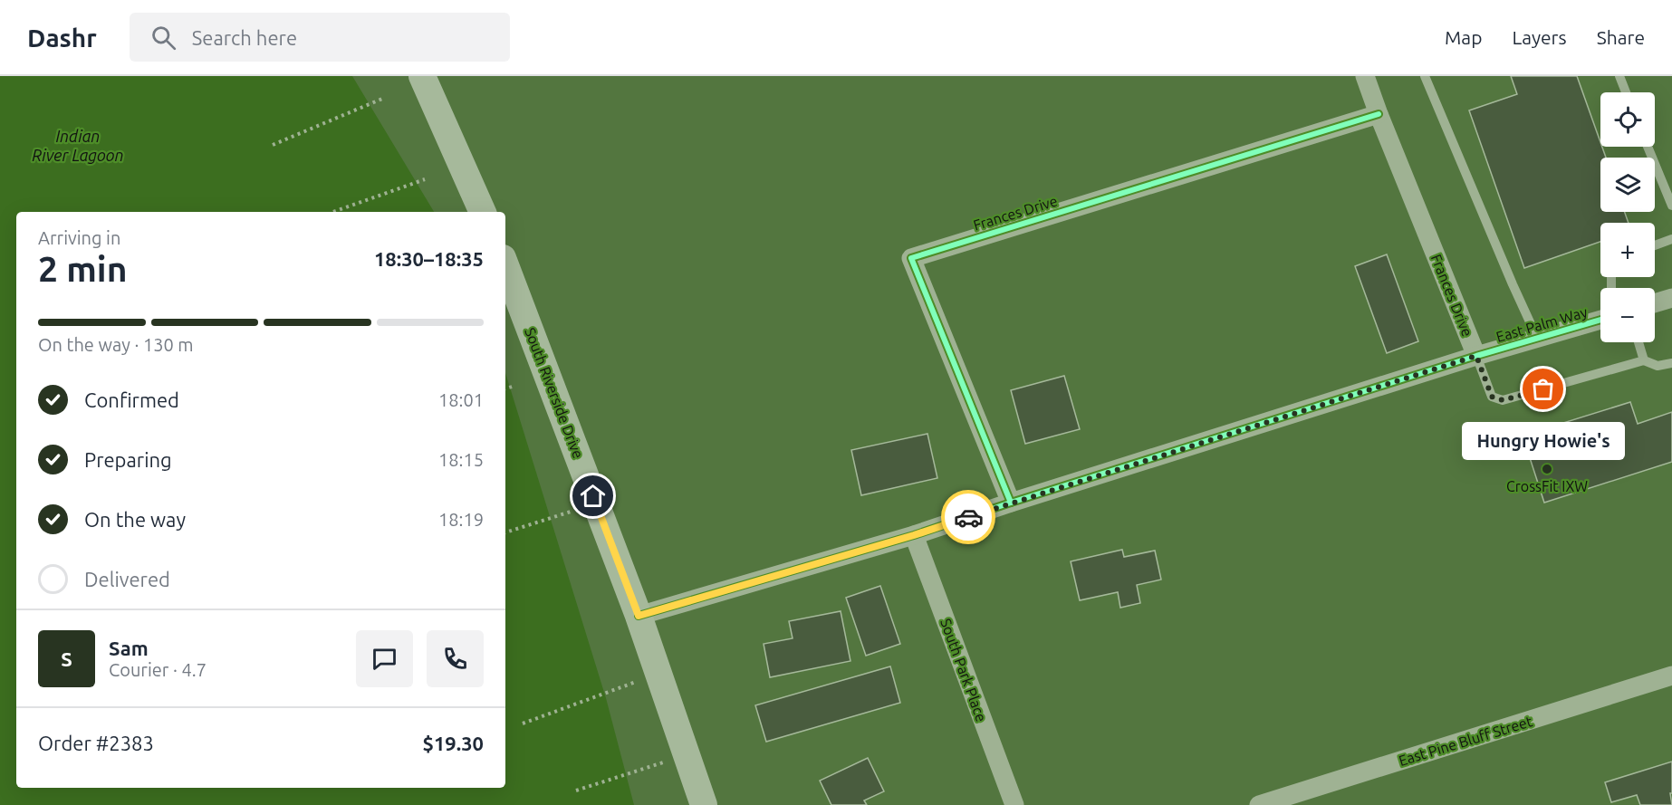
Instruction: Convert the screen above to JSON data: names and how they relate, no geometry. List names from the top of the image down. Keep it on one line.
{"streets":{"street":["Frances Drive","East Palm Way","South Riverside Drive","South Park Place","East Pine Bluff Street"]},"crossings":[["Frances Drive","East Palm Way"],["East Palm Way","South Riverside Drive"],["East Palm Way","South Park Place"]],"water":["Indian River Lagoon"],"places":["Hungry Howie's","CrossFit IXW"],"page":{"header":"Dashr","search":"Search here","nav":["Map","Layers","Share"],"map_buttons":["+","−"],"heading":["2 min","Arriving in","18:30–18:35"],"panel":["Sam","Courier · 4.7","Order #2383","$19.30"],"bar":"On the way · 130 m","list":[["Confirmed","18:01"],["Preparing","18:15"],["On the way","18:19"],"Delivered"],"bubble":"Hungry Howie's","round":"S"}}
